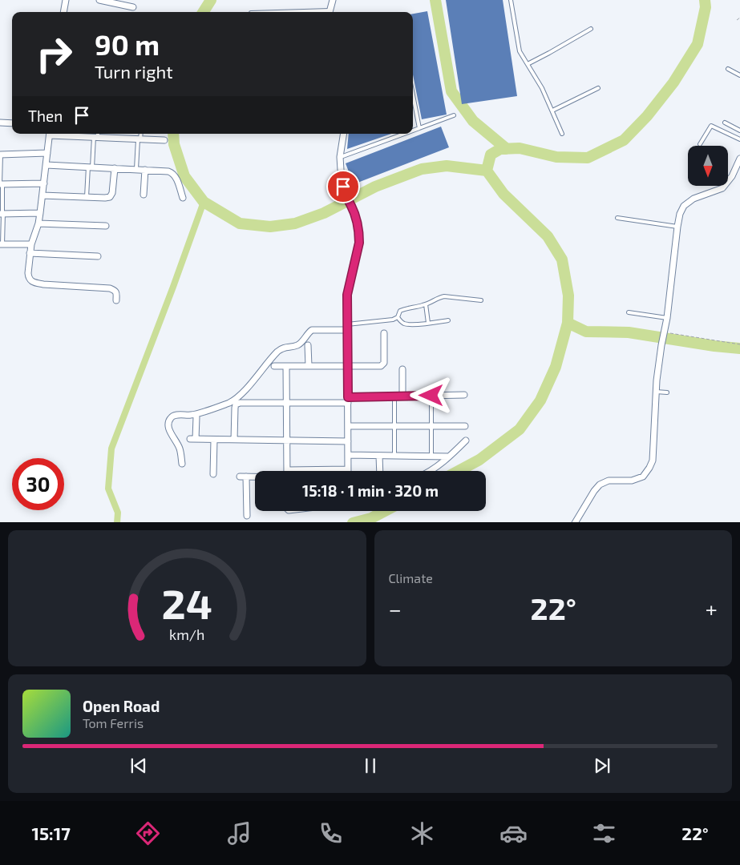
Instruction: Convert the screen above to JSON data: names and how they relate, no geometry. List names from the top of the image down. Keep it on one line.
{"north":"bottom","page":{"turn":["90 m","Turn right"],"then":"Then","limit":"30","trip":"15:18 · 1 min · 320 m","tile":"Climate","heat":["−","22°","+"],"song":["Open Road","Tom Ferris"],"tabs":["15:17","22°"],"gauge":["24","km/h"]}}
